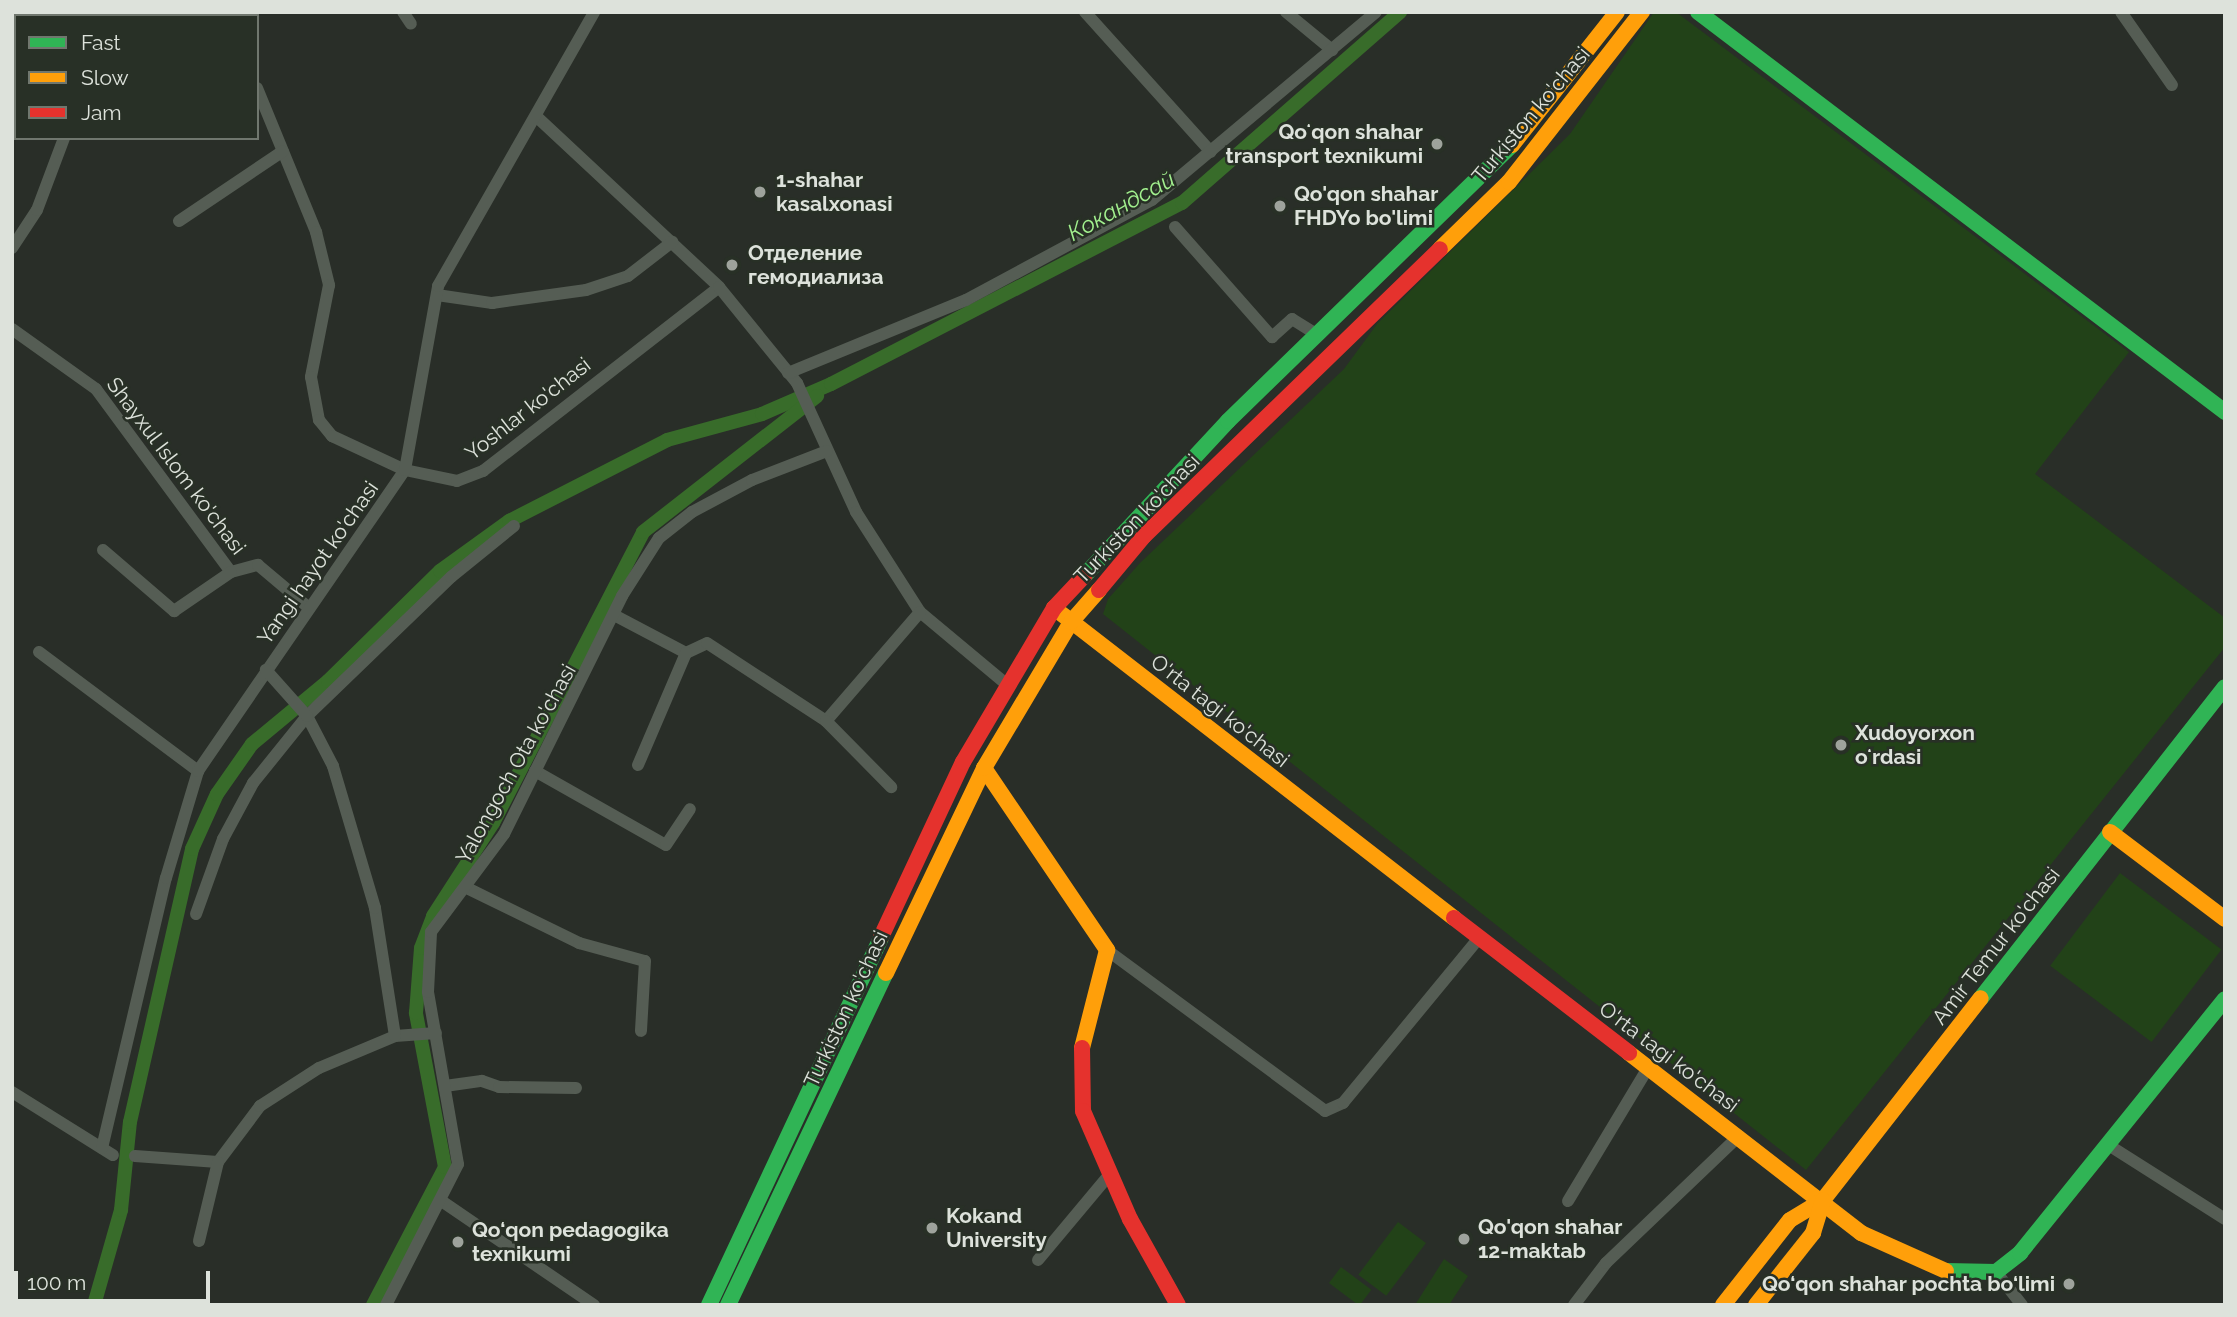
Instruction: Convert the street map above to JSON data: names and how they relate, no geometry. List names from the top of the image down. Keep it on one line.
{"streets":{"main road":["Turkiston ko'chasi","O'rta tagi ko'chasi","Amir Temur ko'chasi"],"street":["Yoshlar ko'chasi","Shayxul Islom ko'chasi","Yangi hayot ko'chasi","Yalongoch Ota ko'chasi"]},"crossings":[["Turkiston ko'chasi","O'rta tagi ko'chasi"],["Yoshlar ko'chasi","Yangi hayot ko'chasi"],["Shayxul Islom ko'chasi","Yangi hayot ko'chasi"],["O'rta tagi ko'chasi","Amir Temur ko'chasi"]],"water":["Кокандсай"],"places":["Qoʻqon shahar transport texnikumi","1-shahar kasalxonasi","Qo'qon shahar FHDYo bo'limi","Отделение гемодиализа","Xudoyorxon oʻrdasi","Kokand University","Qo'qon shahar 12-maktab","Qo‘qon pedagogika texnikumi","Qo‘qon shahar pochta bo‘limi"],"legend":["Fast","Slow","Jam"],"scale_bar":"100 m"}
